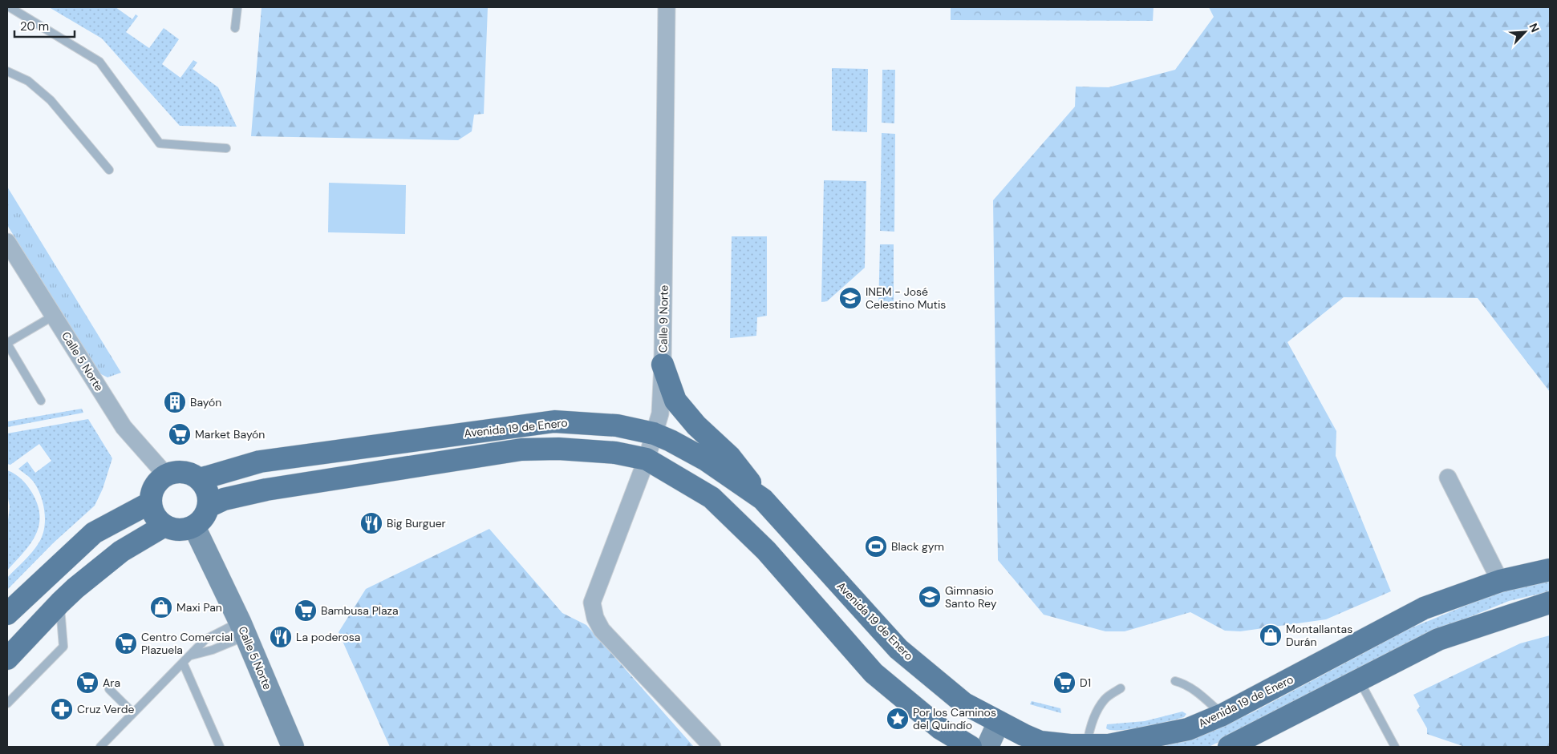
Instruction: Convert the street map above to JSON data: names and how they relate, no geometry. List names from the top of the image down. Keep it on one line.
{"streets":{"main road":["Avenida 19 de Enero"],"street":["Calle 9 Norte","Calle 5 Norte"]},"crossings":[["Calle 9 Norte","Avenida 19 de Enero"],["Calle 5 Norte","Avenida 19 de Enero"]],"places":{"school or university":["INEM - José Celestino Mutis","Gimnasio Santo Rey"],"building":["Bayón"],"supermarket":["Market Bayón","Bambusa Plaza","Centro Comercial Plazuela","Ara","D1"],"restaurant":["Big Burguer","La poderosa"],"sports":["Black gym"],"shop":["Maxi Pan","Montallantas Durán"],"pharmacy":["Cruz Verde"],"place":["Por los Caminos del Quindío"]},"scale_bar":"20 m","north":"top right"}
